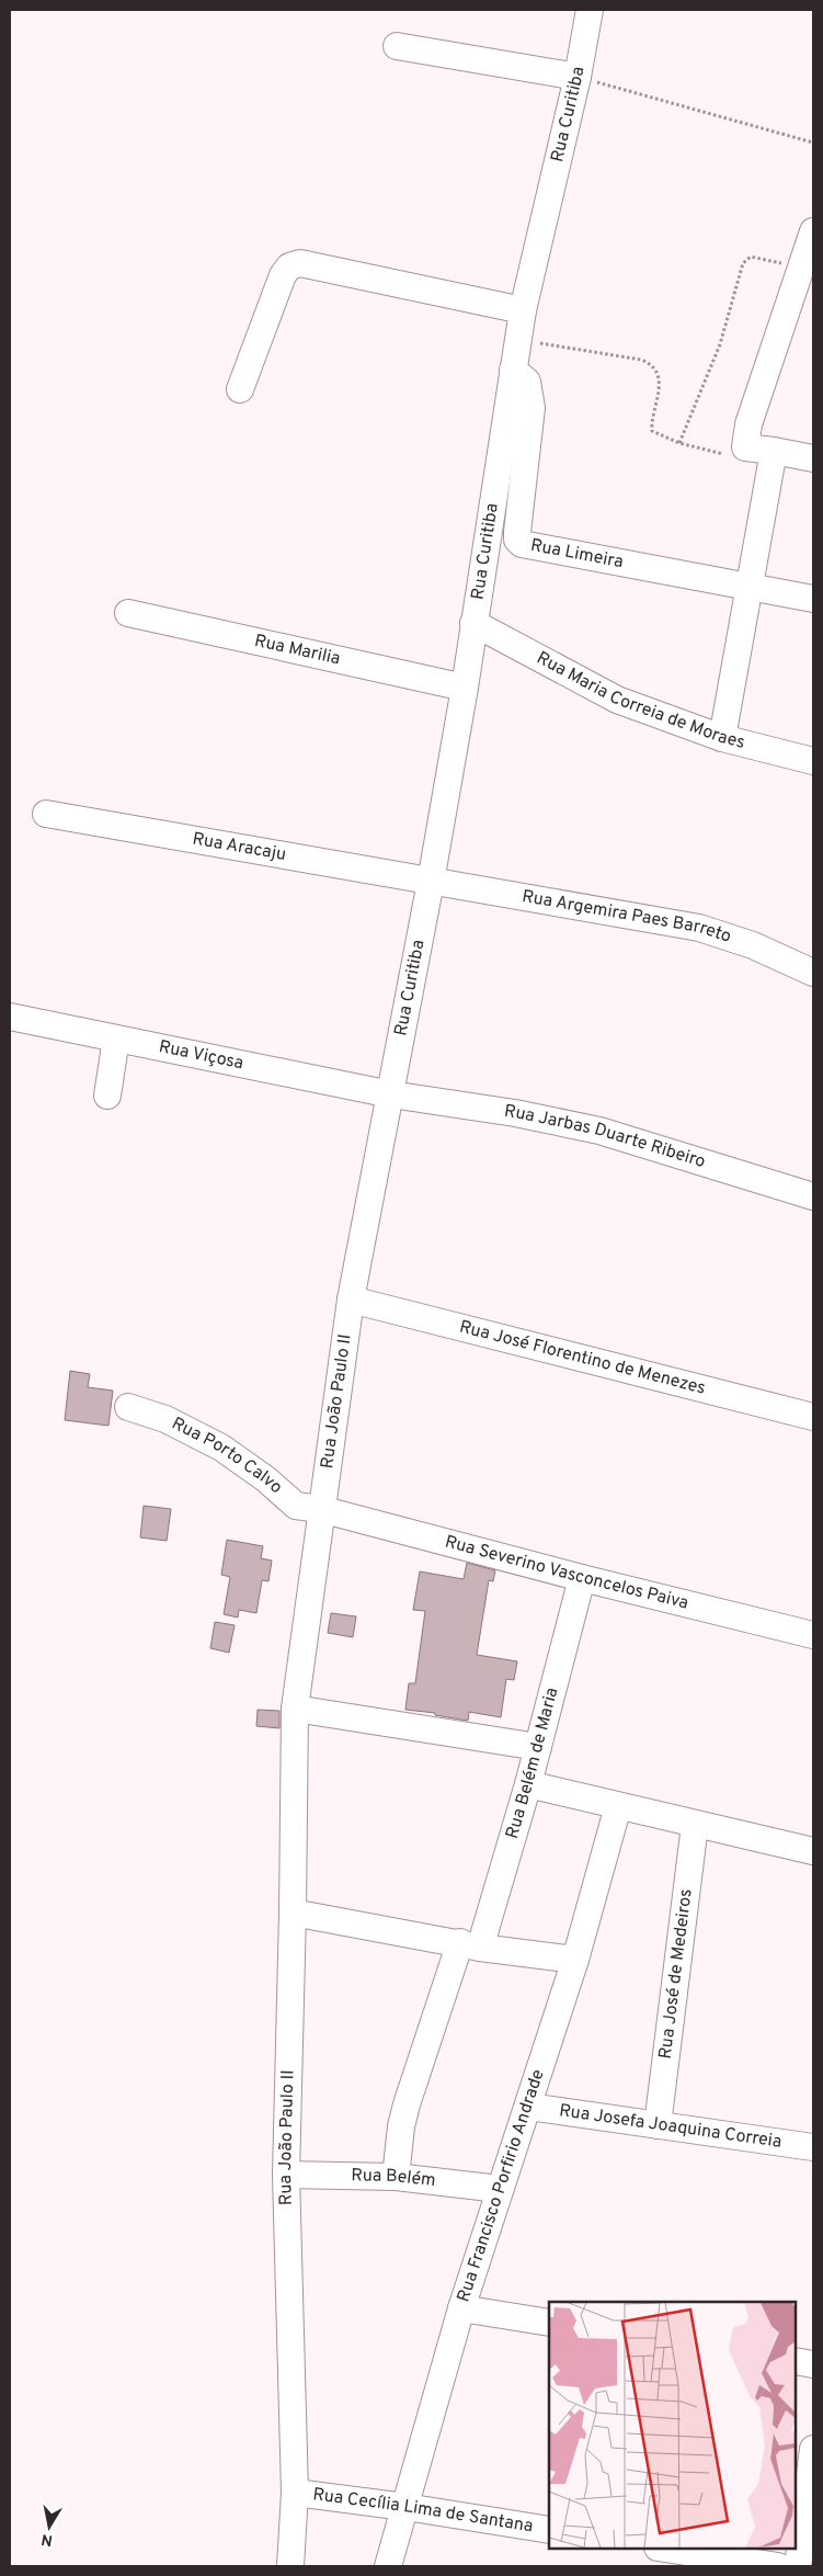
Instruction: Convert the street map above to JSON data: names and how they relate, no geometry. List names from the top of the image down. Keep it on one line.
{"streets":{"street":["Rua Curitiba","Rua Limeira","Rua Marilia","Rua Maria Correia de Moraes","Rua Aracaju","Rua Argemira Paes Barreto","Rua Viçosa","Rua Jarbas Duarte Ribeiro","Rua José Florentino de Menezes","Rua João Paulo II","Rua Porto Calvo","Rua Severino Vasconcelos Paiva","Rua Belém de Maria","Rua José de Medeiros","Rua Josefa Joaquina Correia","Rua Belém","Rua Francisco Porfirio Andrade","Rua Cecília Lima de Santana"]},"crossings":[["Rua Curitiba","Rua Limeira"],["Rua Curitiba","Rua Marilia"],["Rua Curitiba","Rua Maria Correia de Moraes"],["Rua Curitiba","Rua Aracaju"],["Rua Curitiba","Rua Argemira Paes Barreto"],["Rua Curitiba","Rua Viçosa"],["Rua Curitiba","Rua Jarbas Duarte Ribeiro"],["Rua Curitiba","Rua João Paulo II"],["Rua Aracaju","Rua Argemira Paes Barreto"],["Rua Viçosa","Rua Jarbas Duarte Ribeiro"],["Rua Viçosa","Rua João Paulo II"],["Rua Jarbas Duarte Ribeiro","Rua João Paulo II"],["Rua José Florentino de Menezes","Rua João Paulo II"],["Rua João Paulo II","Rua Porto Calvo"],["Rua João Paulo II","Rua Severino Vasconcelos Paiva"],["Rua João Paulo II","Rua Belém"],["Rua João Paulo II","Rua Cecília Lima de Santana"],["Rua Porto Calvo","Rua Severino Vasconcelos Paiva"],["Rua Severino Vasconcelos Paiva","Rua Belém de Maria"],["Rua Belém de Maria","Rua Belém"],["Rua José de Medeiros","Rua Josefa Joaquina Correia"],["Rua Josefa Joaquina Correia","Rua Francisco Porfirio Andrade"],["Rua Belém","Rua Francisco Porfirio Andrade"],["Rua Francisco Porfirio Andrade","Rua Cecília Lima de Santana"]],"north":"bottom"}
